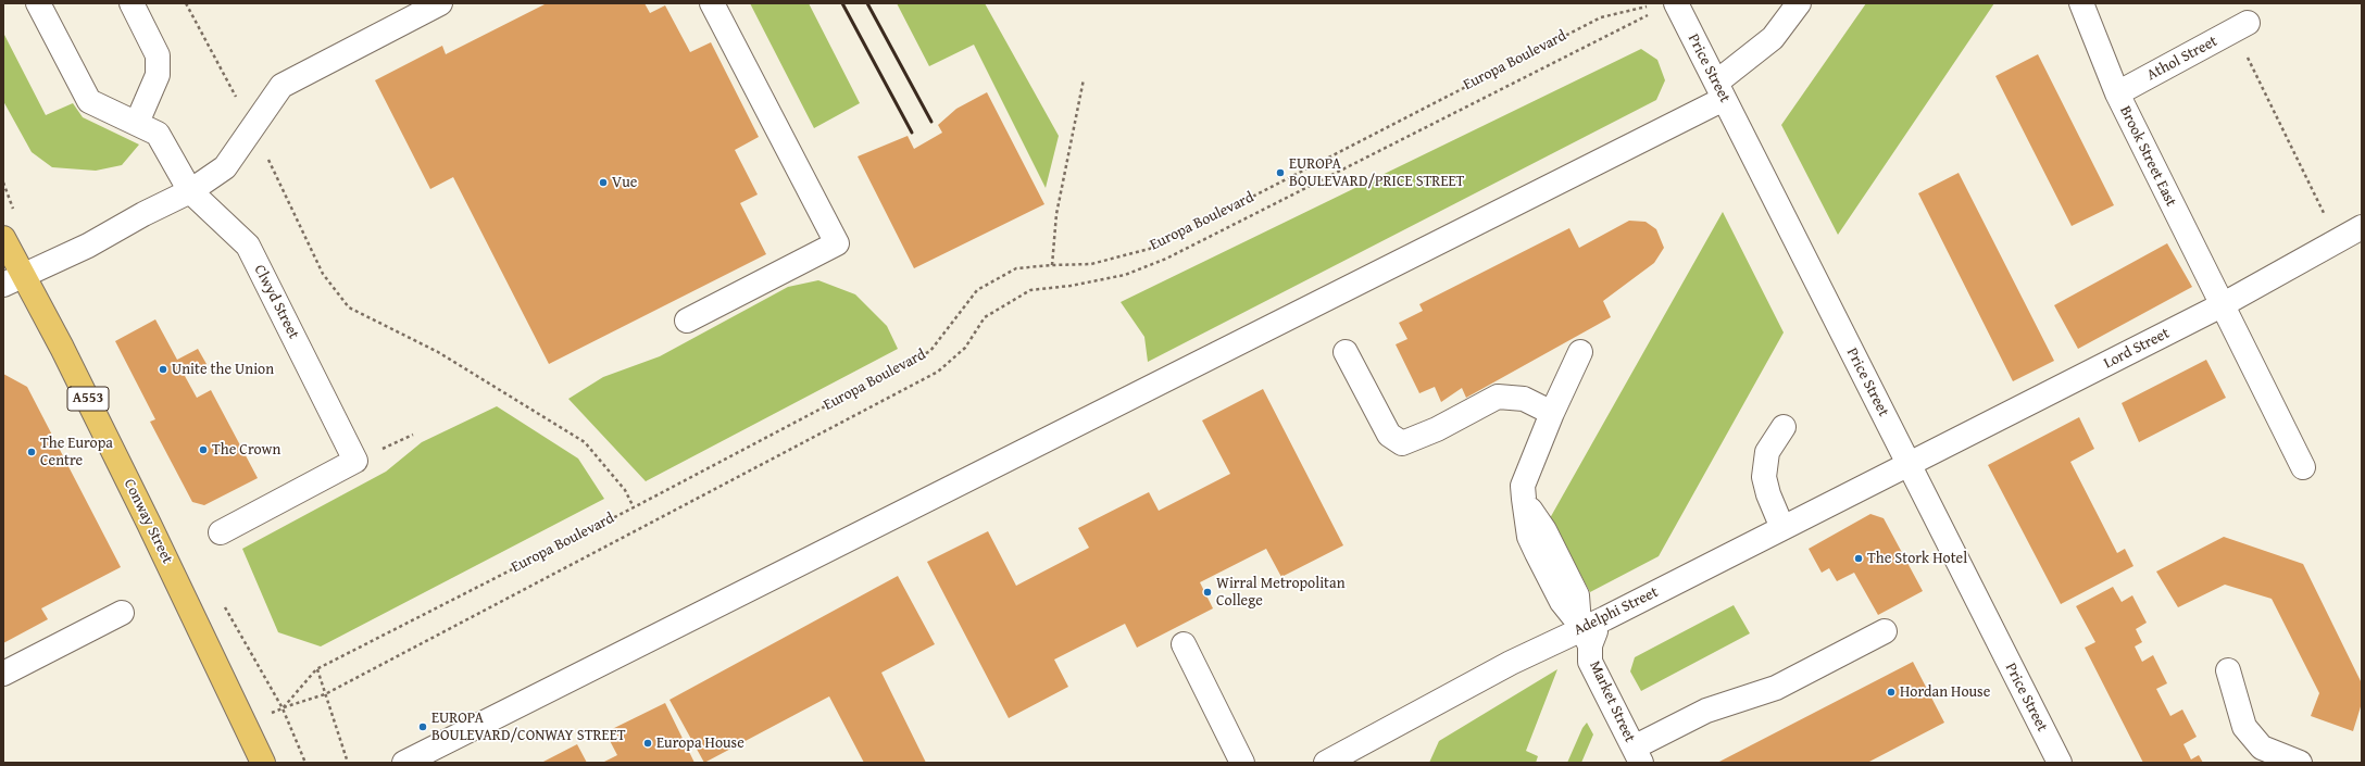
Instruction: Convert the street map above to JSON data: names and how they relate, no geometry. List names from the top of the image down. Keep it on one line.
{"streets":{"main road":["A553","Conway Street"],"street":["Athol Street","Price Street","Brook Street East","Clwyd Street","Lord Street","Adelphi Street","Market Street"],"path":["Europa Boulevard"]},"crossings":[["Athol Street","Brook Street East"],["Europa Boulevard","Price Street"],["Europa Boulevard","Conway Street"],["Price Street","Lord Street"],["Price Street","Adelphi Street"],["Brook Street East","Lord Street"],["Lord Street","Adelphi Street"],["Adelphi Street","Market Street"]],"places":["EUROPA BOULEVARD/PRICE STREET","Vue","Unite the Union","The Crown","The Europa Centre","The Stork Hotel","Wirral Metropolitan College","Hordan House","EUROPA BOULEVARD/CONWAY STREET","Europa House"]}
